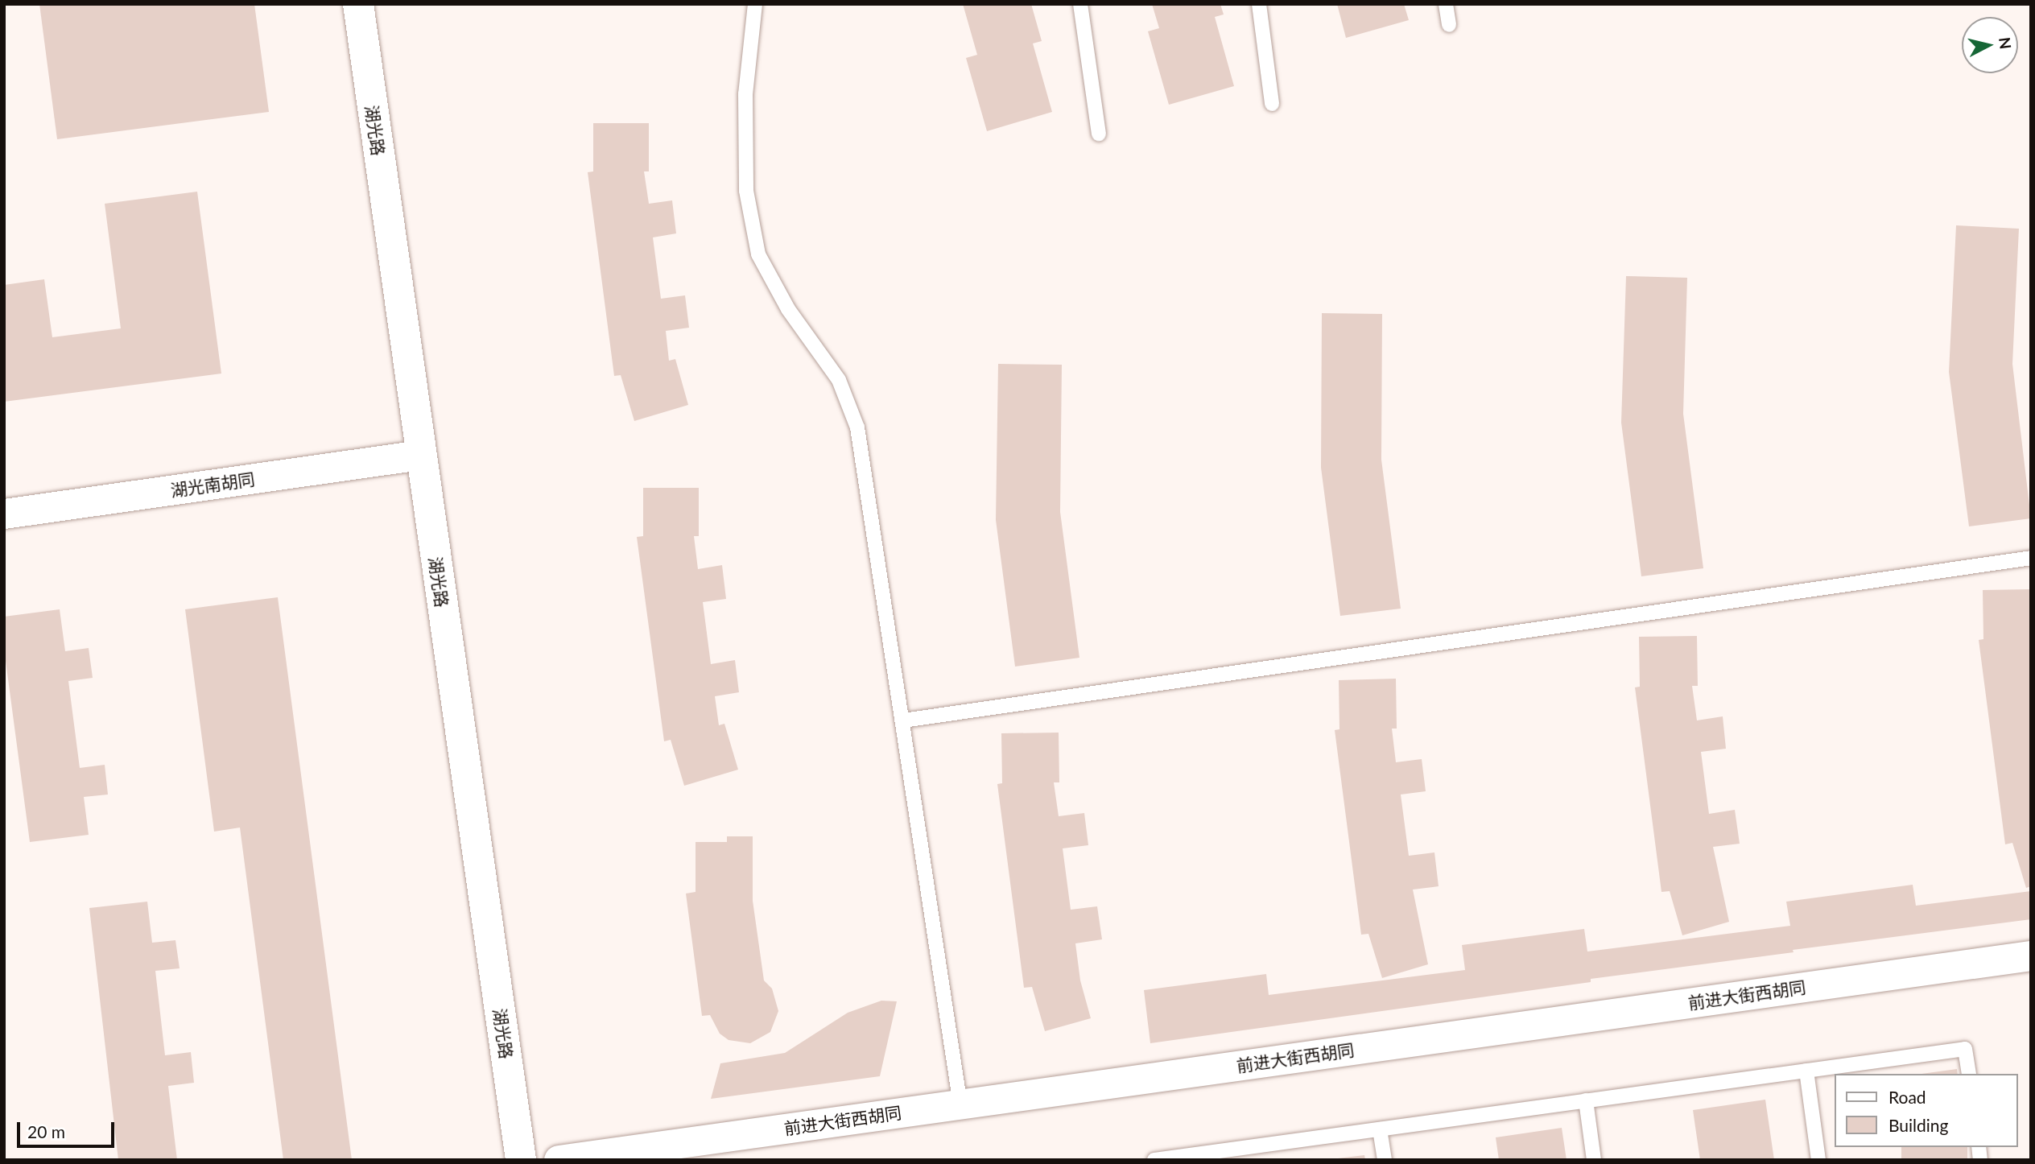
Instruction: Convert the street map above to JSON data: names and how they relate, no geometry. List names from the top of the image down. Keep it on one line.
{"streets":{"street":["湖光路","湖光南胡同","前进大街西胡同"]},"crossings":[["湖光路","湖光南胡同"]],"legend":["Road","Building"],"scale_bar":"20 m","north":"right"}
